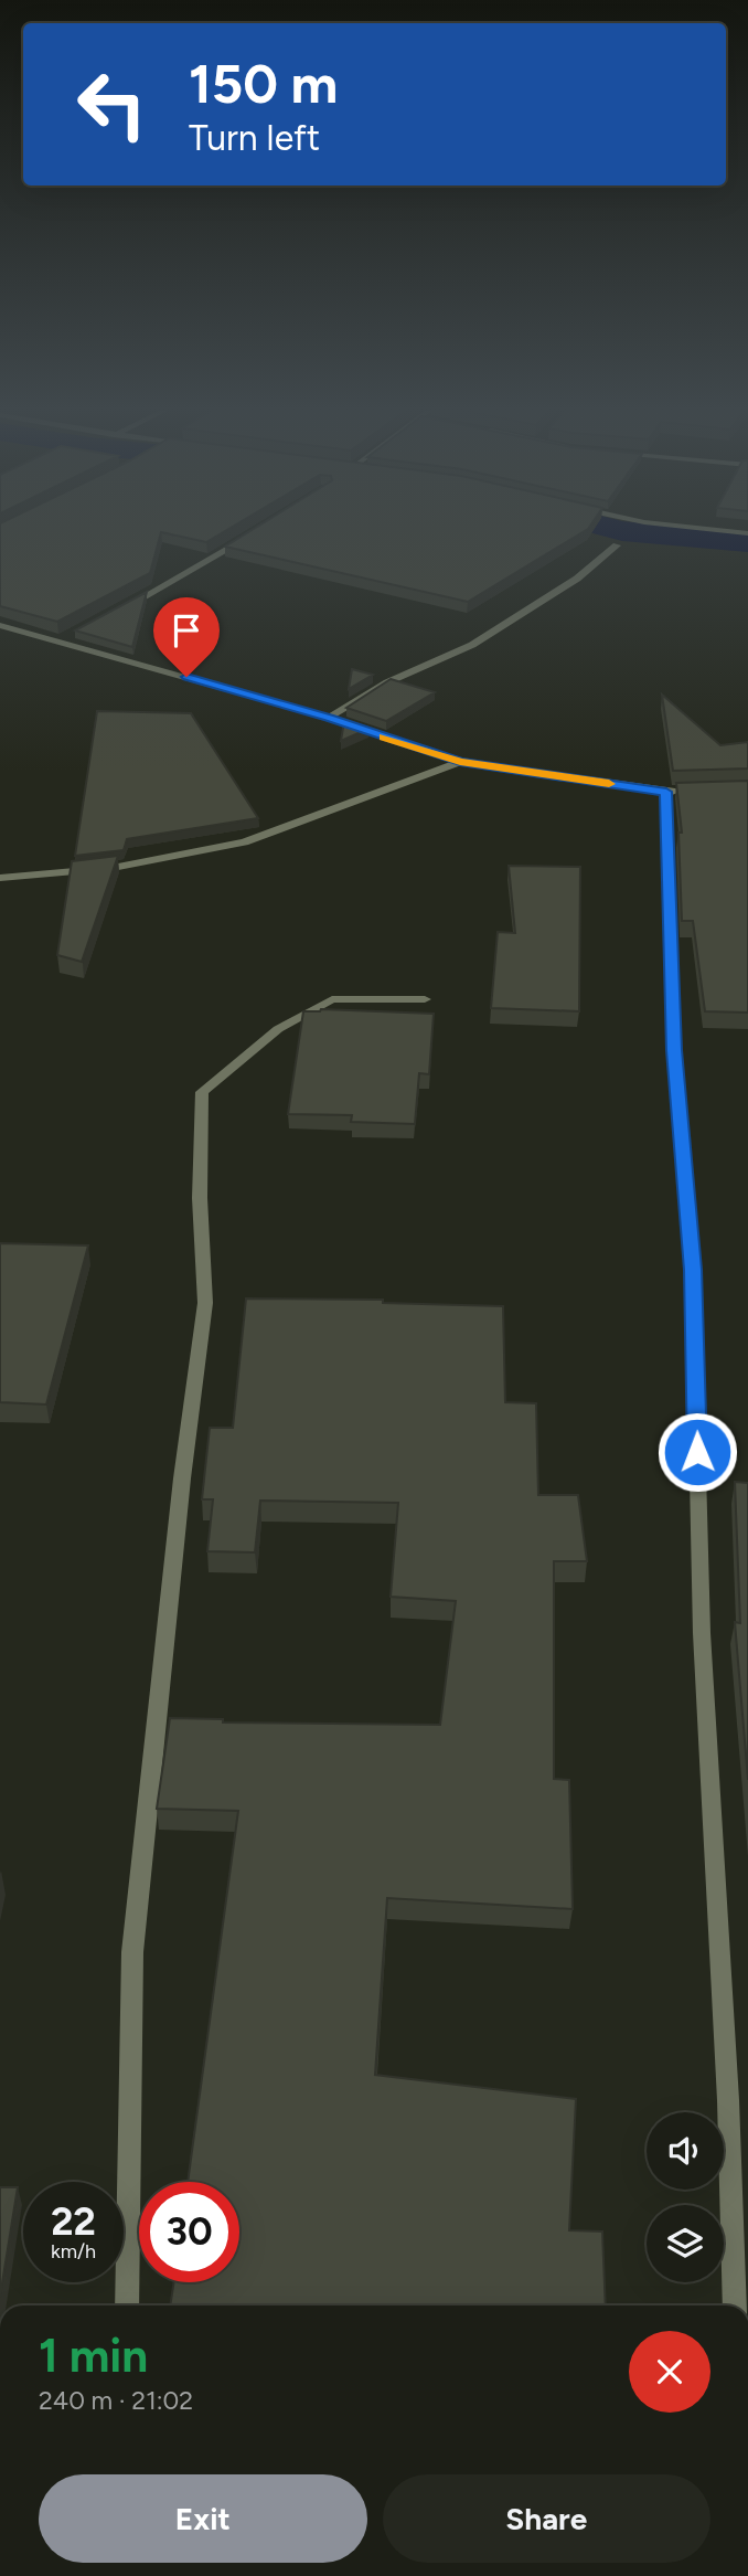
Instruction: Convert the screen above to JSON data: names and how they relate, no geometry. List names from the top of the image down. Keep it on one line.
{"page":{"turn":["150 m","Turn left"],"speed":"22 km/h","limit":"30","heading":["1 min","240 m · 21:02"],"buttons":["Exit","Share"]}}
